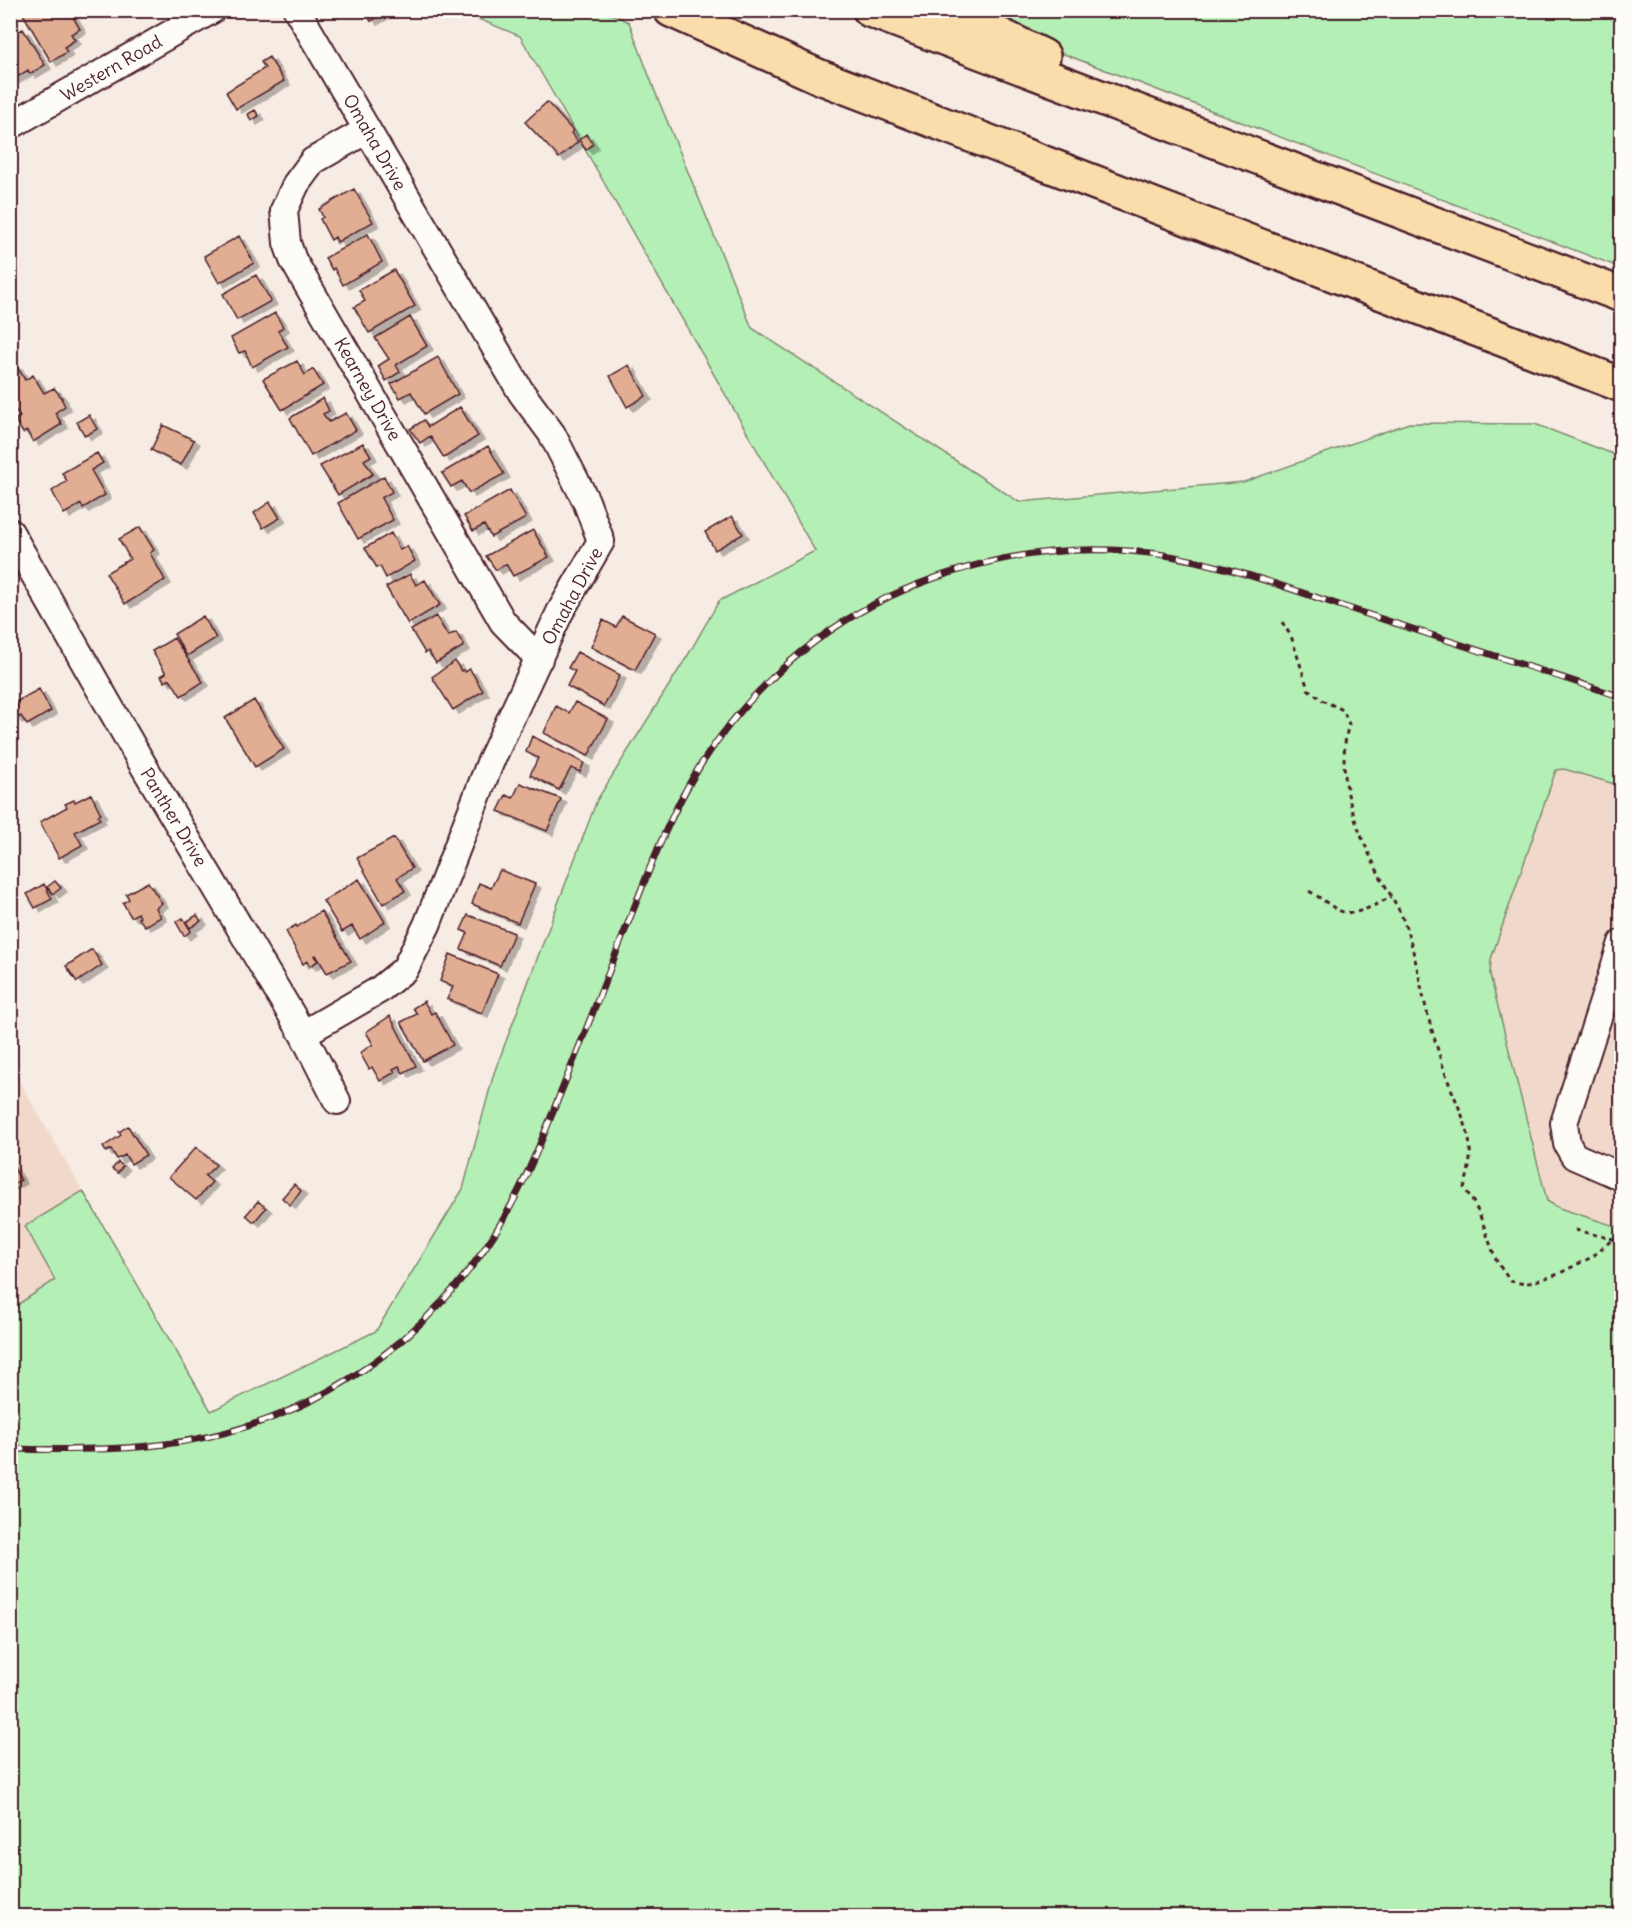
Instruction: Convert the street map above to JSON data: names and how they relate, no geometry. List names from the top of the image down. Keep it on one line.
{"streets":{"street":["Western Road","Omaha Drive","Kearney Drive","Panther Drive"]},"crossings":[["Omaha Drive","Kearney Drive"],["Omaha Drive","Panther Drive"]]}
